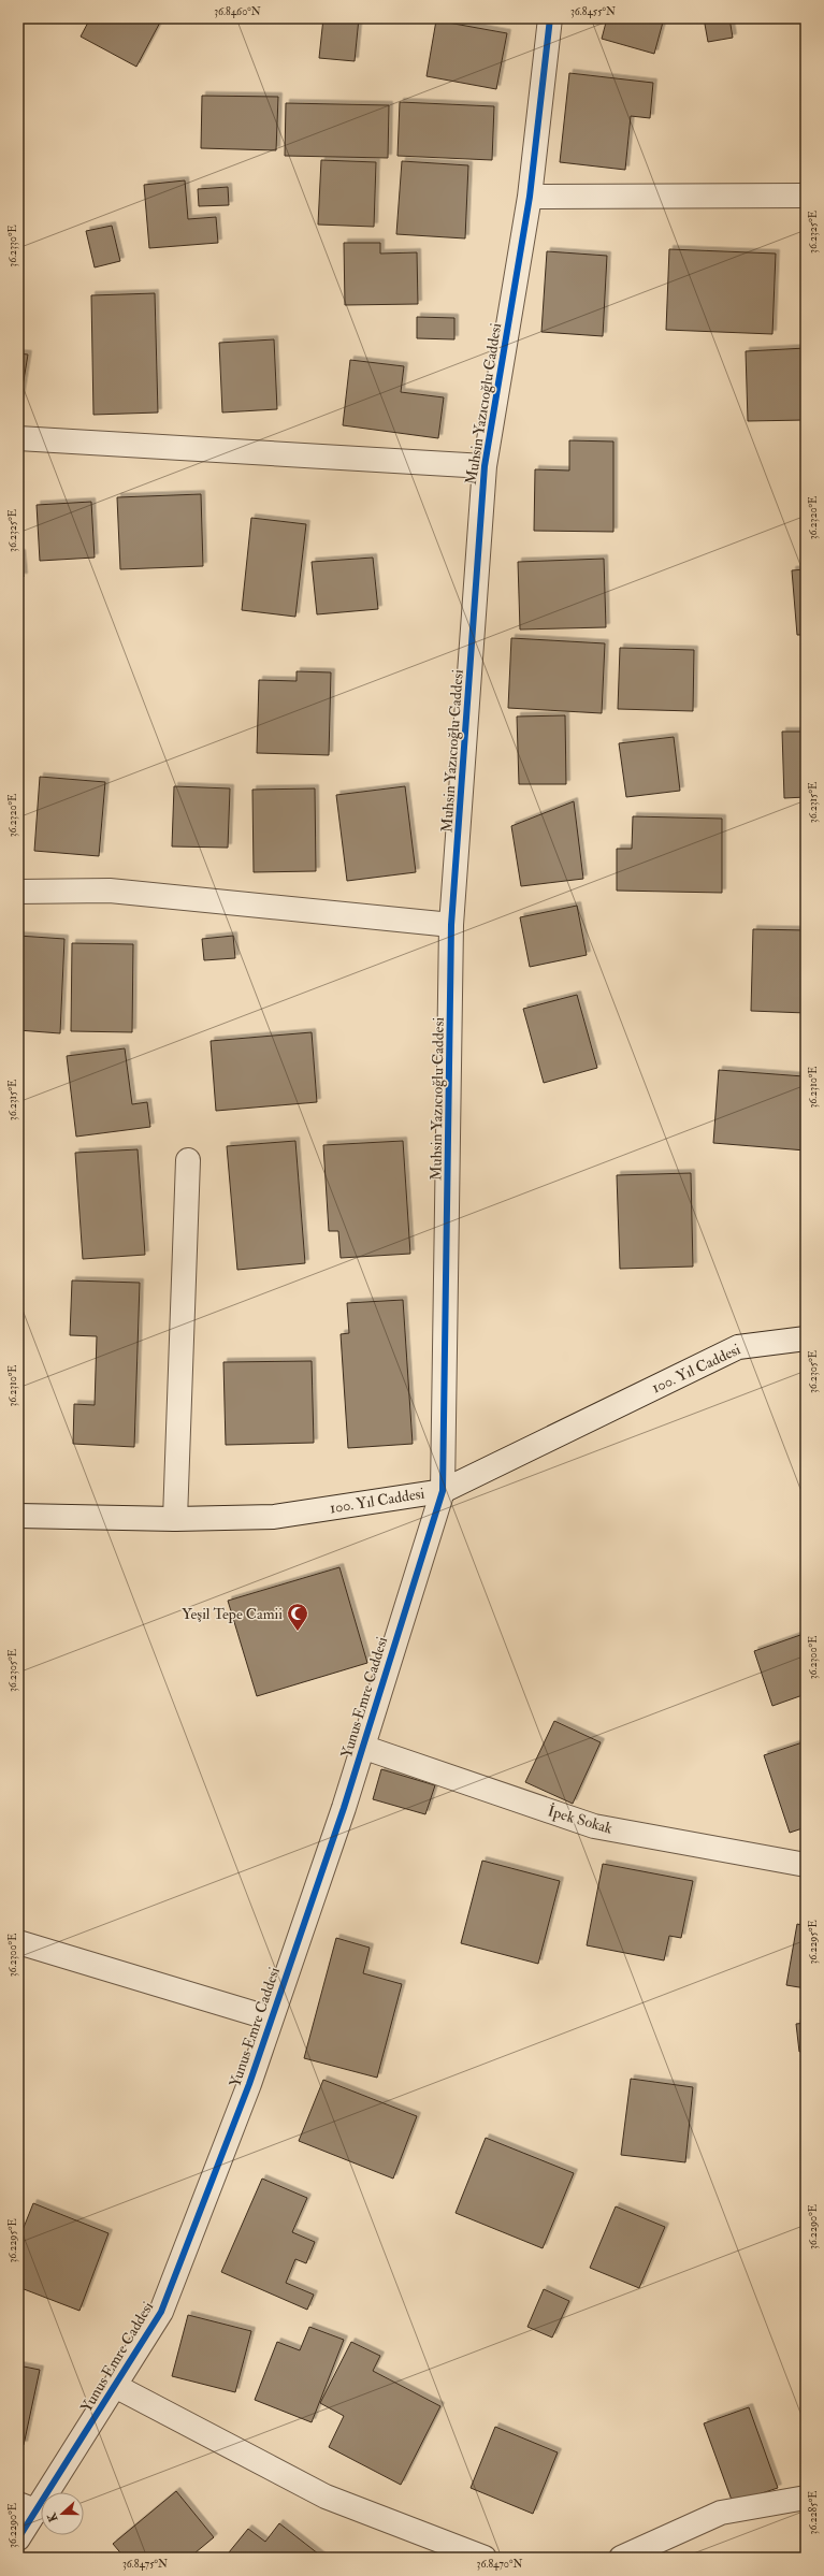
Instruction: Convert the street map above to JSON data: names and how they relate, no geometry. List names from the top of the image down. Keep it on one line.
{"streets":{"street":["Muhsin Yazıcıoğlu Caddesi","100. Yıl Caddesi","Yunus Emre Caddesi","İpek Sokak"]},"crossings":[["Muhsin Yazıcıoğlu Caddesi","100. Yıl Caddesi"],["Muhsin Yazıcıoğlu Caddesi","Yunus Emre Caddesi"],["100. Yıl Caddesi","Yunus Emre Caddesi"],["Yunus Emre Caddesi","İpek Sokak"]],"places":{"mosque":["Yeşil Tepe Camii"]},"north":"left","coordinates":["36.8460°N","36.8455°N","36.2325°E","36.2330°E","36.2320°E","36.2315°E","36.2310°E","36.2305°E","36.2300°E","36.2295°E","36.2290°E","36.2285°E","36.8475°N","36.8470°N"]}
